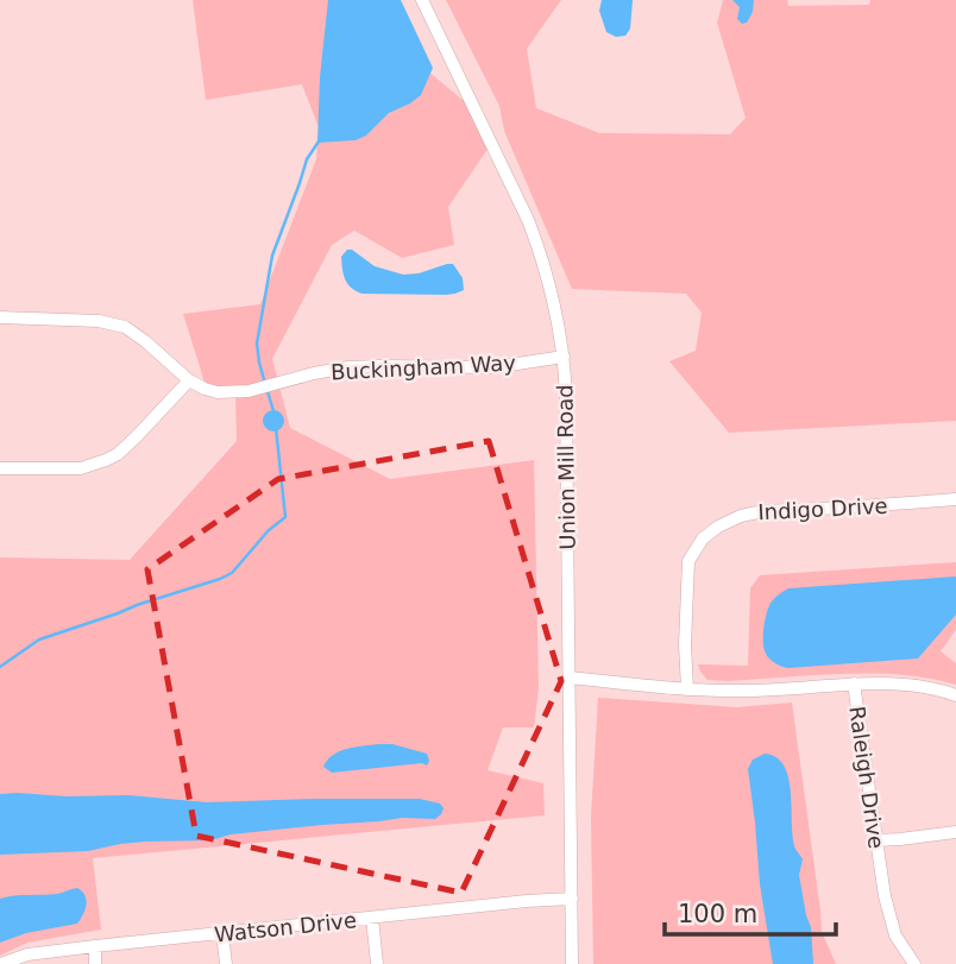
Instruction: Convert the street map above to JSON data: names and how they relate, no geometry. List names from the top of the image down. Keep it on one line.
{"streets":{"street":["Buckingham Way","Union Mill Road","Indigo Drive","Raleigh Drive","Watson Drive"]},"crossings":[["Buckingham Way","Union Mill Road"],["Union Mill Road","Watson Drive"]],"scale_bar":"100 m"}
